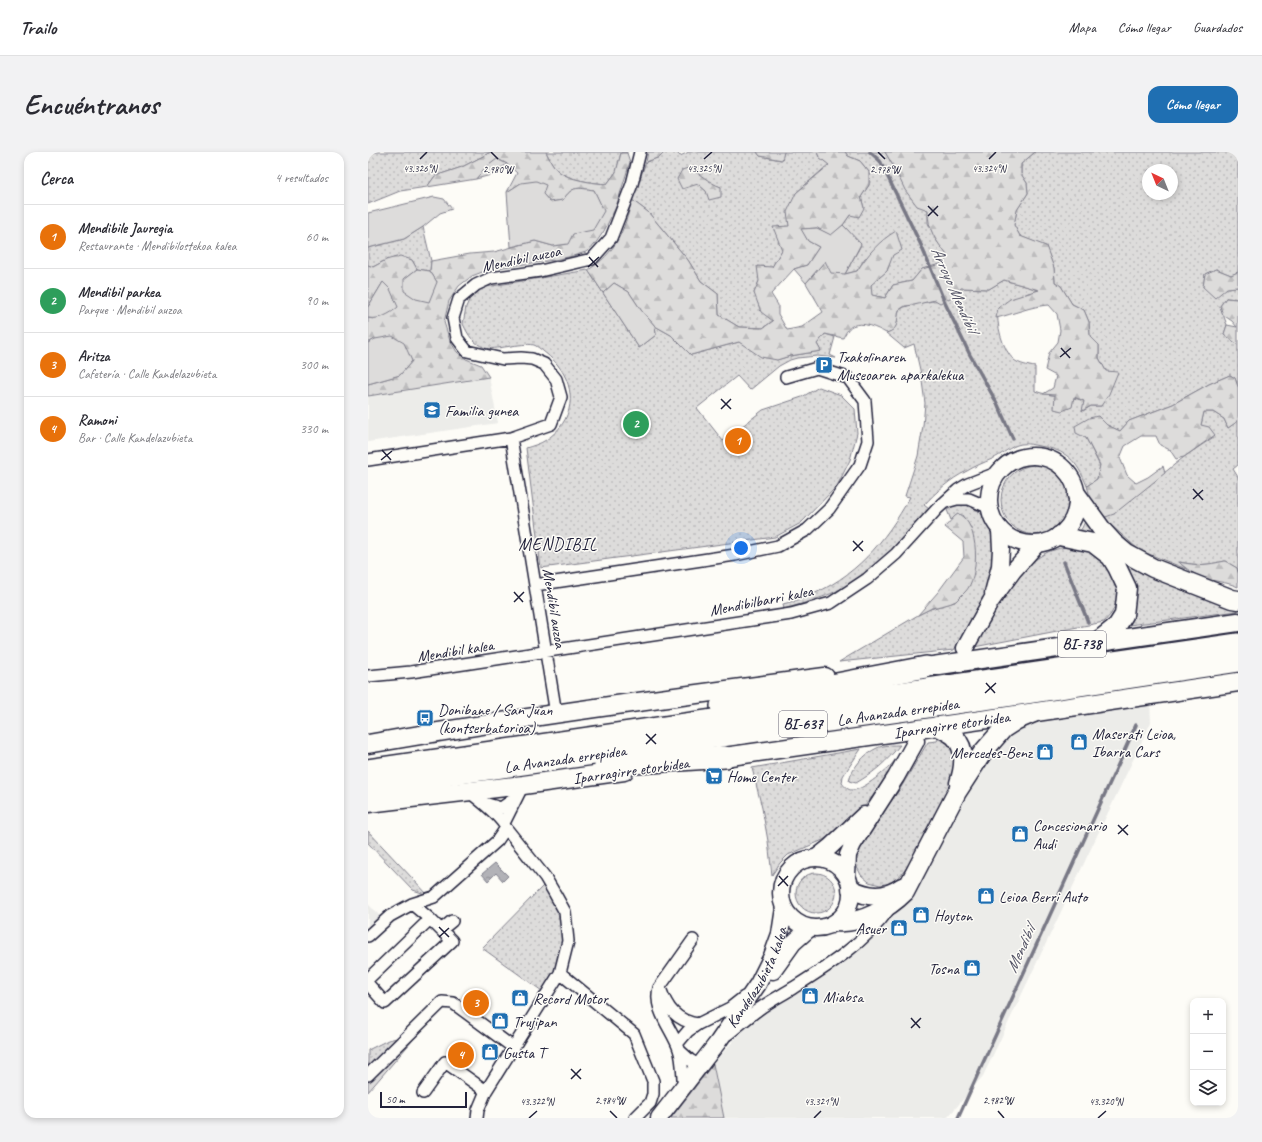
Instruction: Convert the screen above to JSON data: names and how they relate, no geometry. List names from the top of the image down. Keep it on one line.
{"streets":{"highway":["La Avanzada errepidea","BI-637"],"main road":["BI-738","Iparragirre etorbidea"],"street":["Mendibil auzoa","Mendibilbarri kalea","Mendibil kalea","Kandelazubieta kalea"]},"crossings":[["Mendibil auzoa","Mendibilbarri kalea"],["Mendibil auzoa","Mendibil kalea"],["Mendibilbarri kalea","Mendibil kalea"]],"districts":["MENDIBIL"],"water":["Arroyo Mendibil","Mendibil"],"places":{"parking":["Txakolinaren Museoaren aparkalekua"],"school or university":["Familia gunea"],"bus stop":["Donibane / San Juan (kontserbatorioa)"],"shop":["Maserati Leioa, Ibarra Cars","Mercedes-Benz","Concesionario Audi","Leioa Berri Auto","Hoyton","Asuer","Tosna","Miabsa","Record Motor","Trujipan","Gusta T"],"supermarket":["Home Center"]},"scale_bar":"50 m","north":"top left","page":{"header":"Trailo","nav":["Mapa","Cómo llegar","Guardados"],"buttons":"Cómo llegar","title":"Encuéntranos","heading":["Cerca","4 resultados"],"list":[{"mark":"1","name":"Mendibile Jauregia","note":"Restaurante · Mendibilostekoa kalea","value":"60 m"},{"mark":"2","name":"Mendibil parkea","note":"Parque · Mendibil auzoa","value":"90 m"},{"mark":"3","name":"Aritza","note":"Cafetería · Calle Kandelazubieta","value":"300 m"},{"mark":"4","name":"Ramoni","note":"Bar · Calle Kandelazubieta","value":"330 m"}],"pins":["2","1","3","4"],"map_buttons":["+","−"],"scale":"50 m"},"coordinates":["43.326°N","43.325°N","43.324°N","2.980°W","2.978°W","2.984°W","2.982°W","43.322°N","43.321°N","43.320°N"]}
